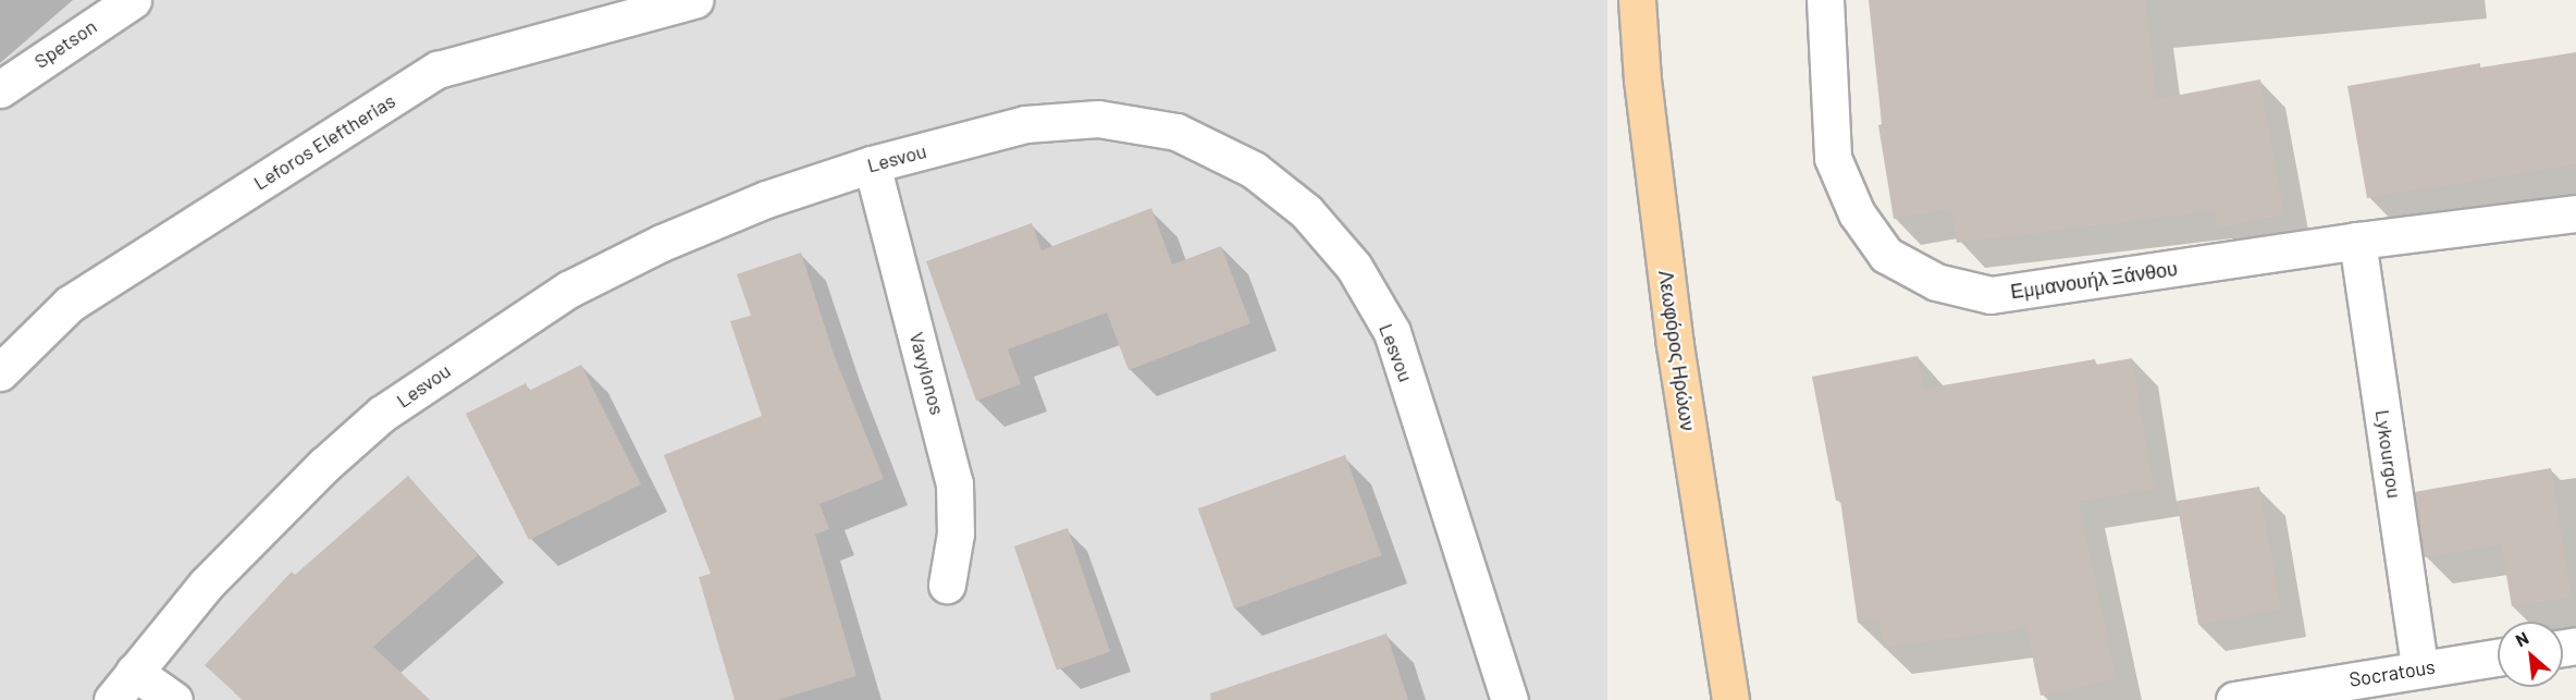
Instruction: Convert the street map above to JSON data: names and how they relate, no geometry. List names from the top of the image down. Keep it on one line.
{"streets":{"main road":["Λεωφόρος Ηρώων"],"street":["Spetson","Leforos Eleftherias","Lesvou","Εμμανουήλ Ξάνθου","Vavylonos","Lykourgou","Socratous"]},"crossings":[["Lesvou","Vavylonos"],["Εμμανουήλ Ξάνθου","Lykourgou"],["Lykourgou","Socratous"]],"north":"top left"}
